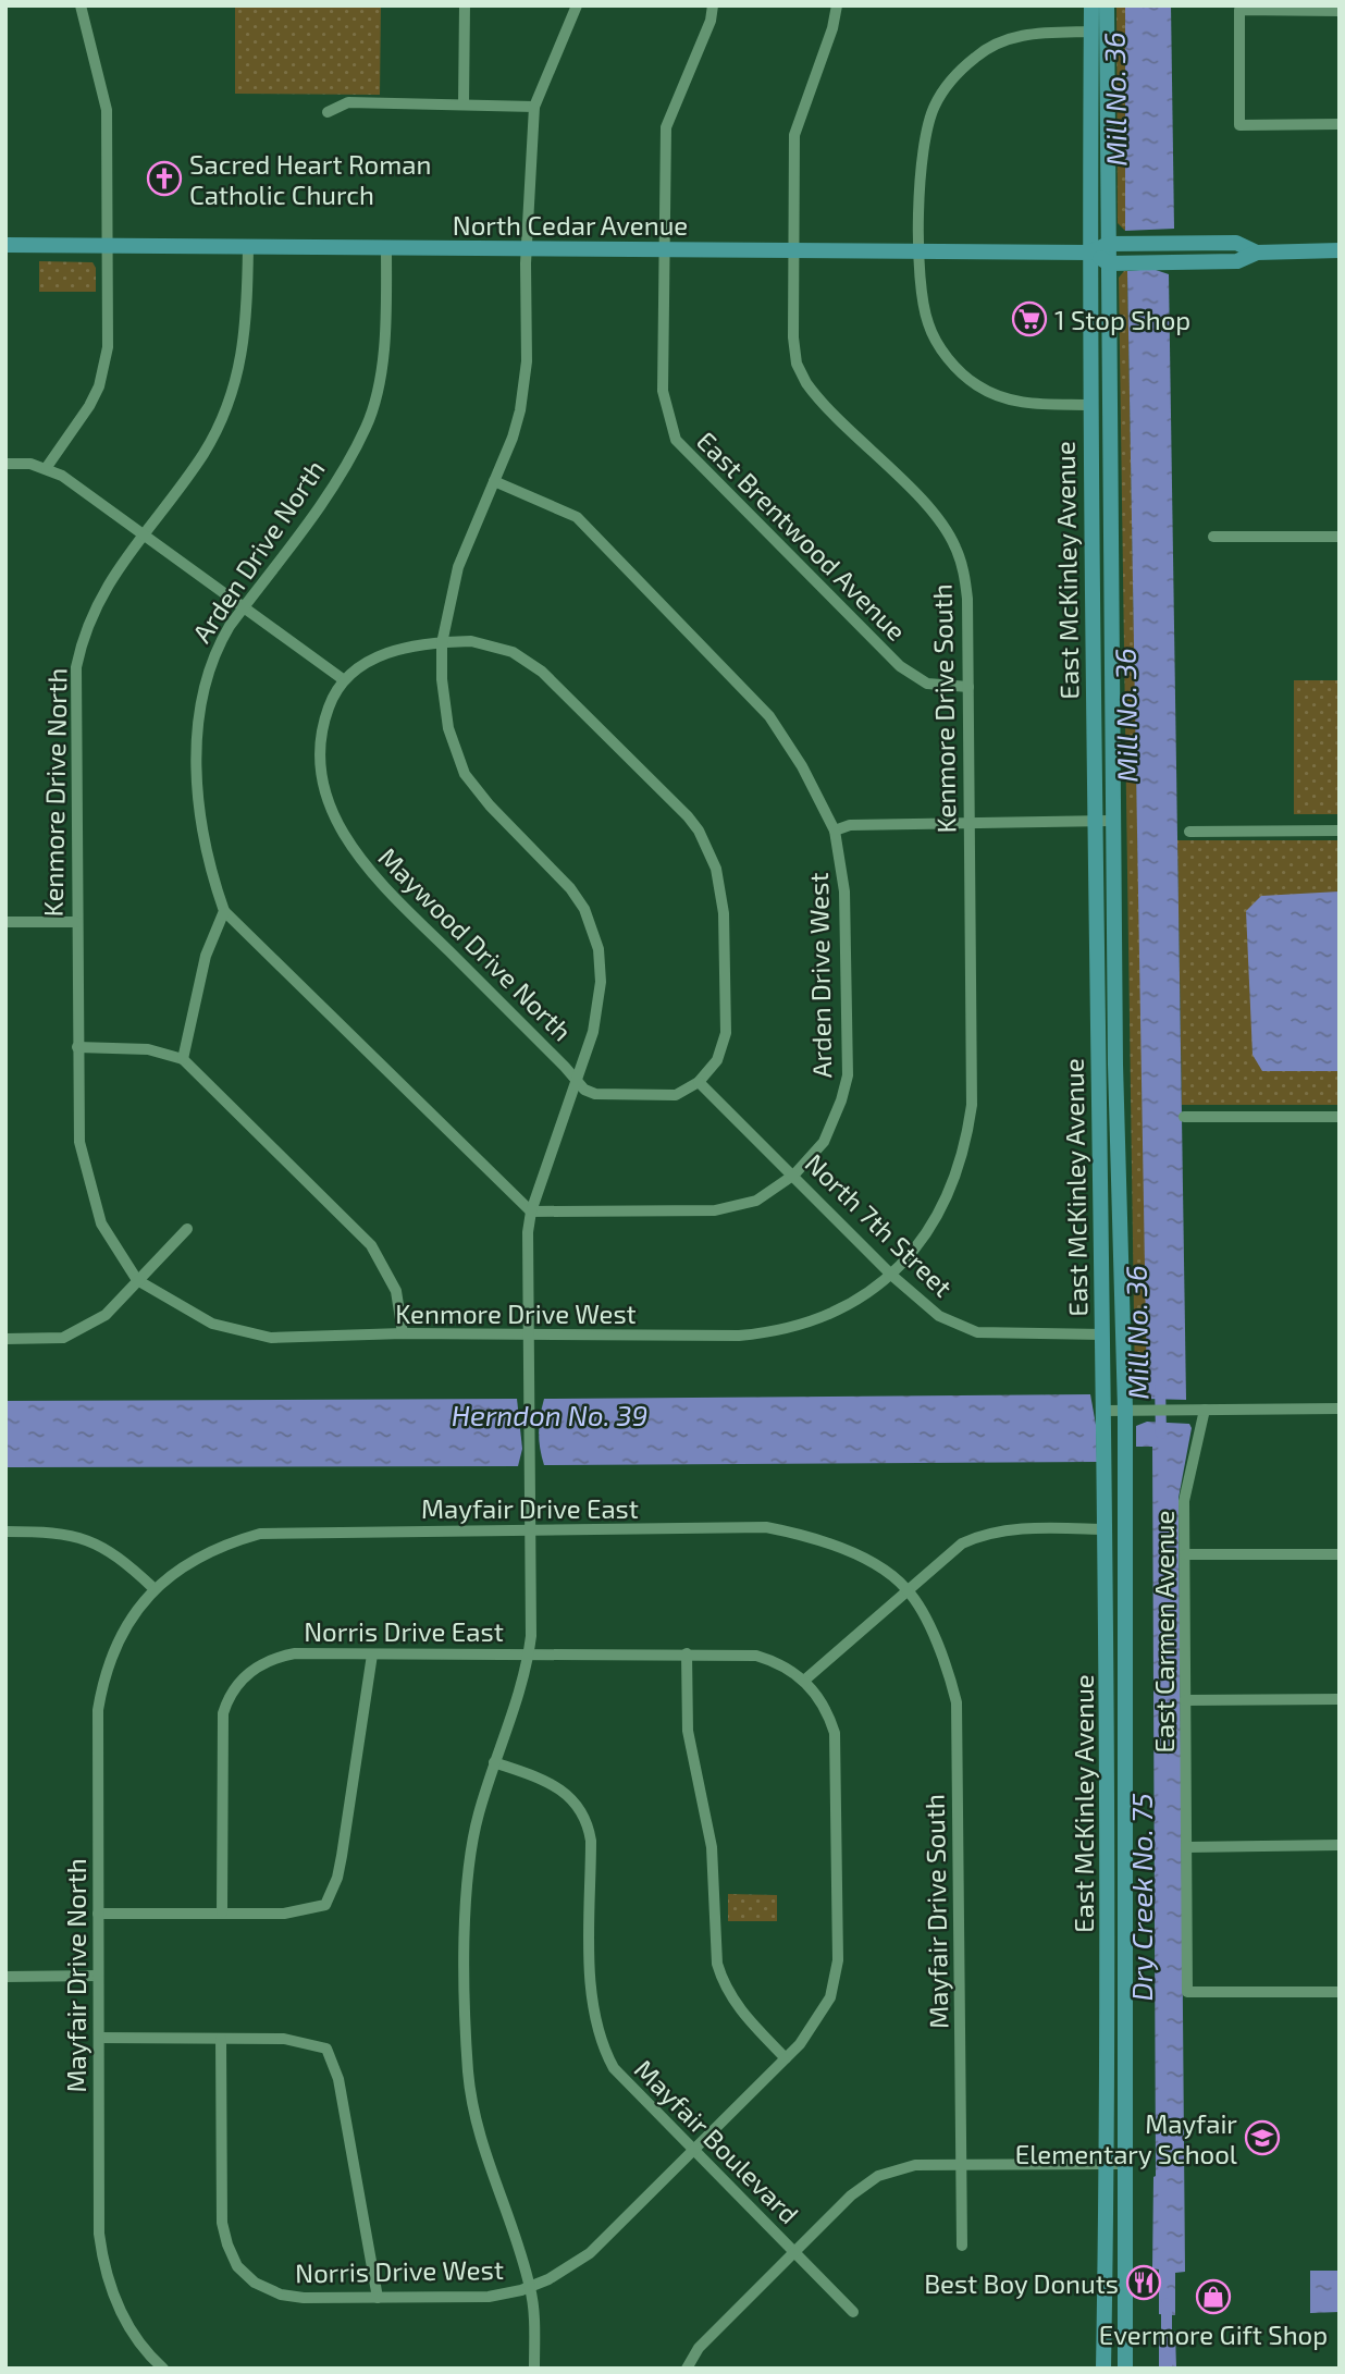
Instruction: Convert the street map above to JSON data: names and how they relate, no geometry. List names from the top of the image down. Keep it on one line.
{"streets":{"main road":["North Cedar Avenue","East McKinley Avenue"],"street":["East Brentwood Avenue","Arden Drive North","Kenmore Drive South","Kenmore Drive North","Maywood Drive North","Arden Drive West","North 7th Street","Kenmore Drive West","Mayfair Drive East","Norris Drive East","East Carmen Avenue","Mayfair Drive South","Mayfair Drive North","Mayfair Boulevard","Norris Drive West"]},"crossings":[["North Cedar Avenue","East Brentwood Avenue"],["North Cedar Avenue","Arden Drive North"],["North Cedar Avenue","East McKinley Avenue"],["North Cedar Avenue","Kenmore Drive South"],["North Cedar Avenue","Kenmore Drive North"],["East Brentwood Avenue","Kenmore Drive South"],["East McKinley Avenue","North 7th Street"],["Kenmore Drive South","North 7th Street"],["Kenmore Drive South","Kenmore Drive West"],["Kenmore Drive North","Kenmore Drive West"],["Arden Drive West","North 7th Street"],["North 7th Street","Kenmore Drive West"],["Mayfair Drive East","Mayfair Drive South"],["Mayfair Drive East","Mayfair Drive North"],["Norris Drive East","Norris Drive West"],["Mayfair Boulevard","Norris Drive West"]],"water":["Mill No. 36","Herndon No. 39","Dry Creek No. 75"],"places":{"church":["Sacred Heart Roman Catholic Church"],"supermarket":["1 Stop Shop"],"school or university":["Mayfair Elementary School"],"restaurant":["Best Boy Donuts"],"shop":["Evermore Gift Shop"]}}
